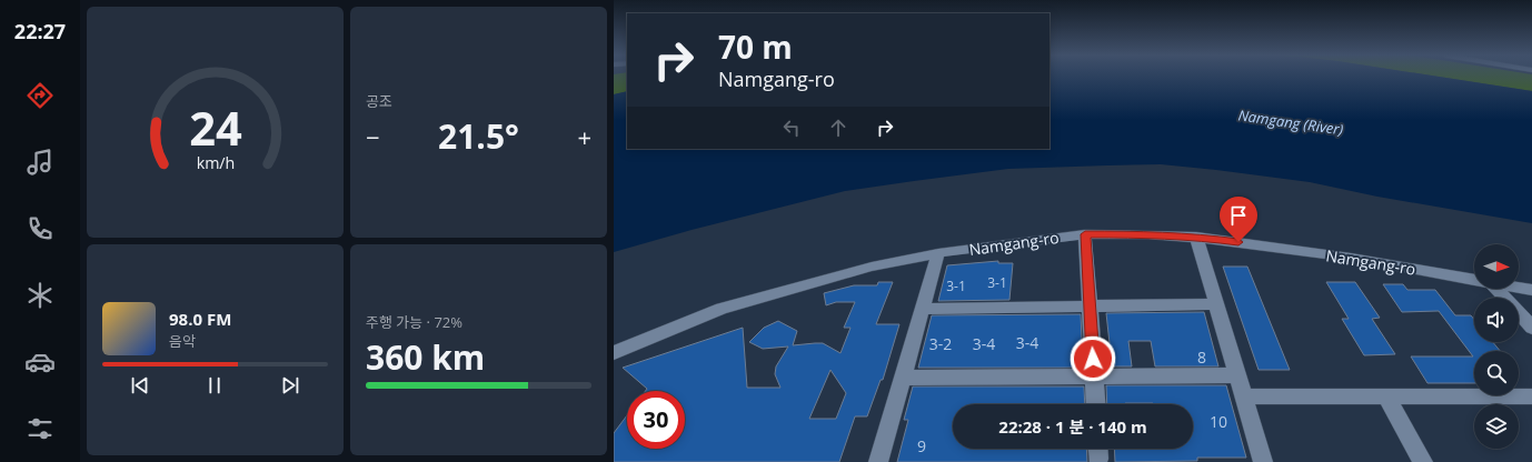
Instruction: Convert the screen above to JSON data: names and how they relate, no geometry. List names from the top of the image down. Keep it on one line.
{"streets":{"street":["Namgang-ro"]},"water":["Namgang (River)"],"house_numbers":["3-1","3-1","3-4","3-2","3-4","8","10","9"],"north":"right","page":{"tabs":"22:27","tile":["공조",["주행 가능 · 72%","360 km"]],"turn":["70 m","Namgang-ro"],"heat":["−","21.5°","+"],"song":["98.0 FM","음악"],"limit":"30","trip":"22:28 · 1 분 · 140 m","gauge":["24","km/h"]}}
